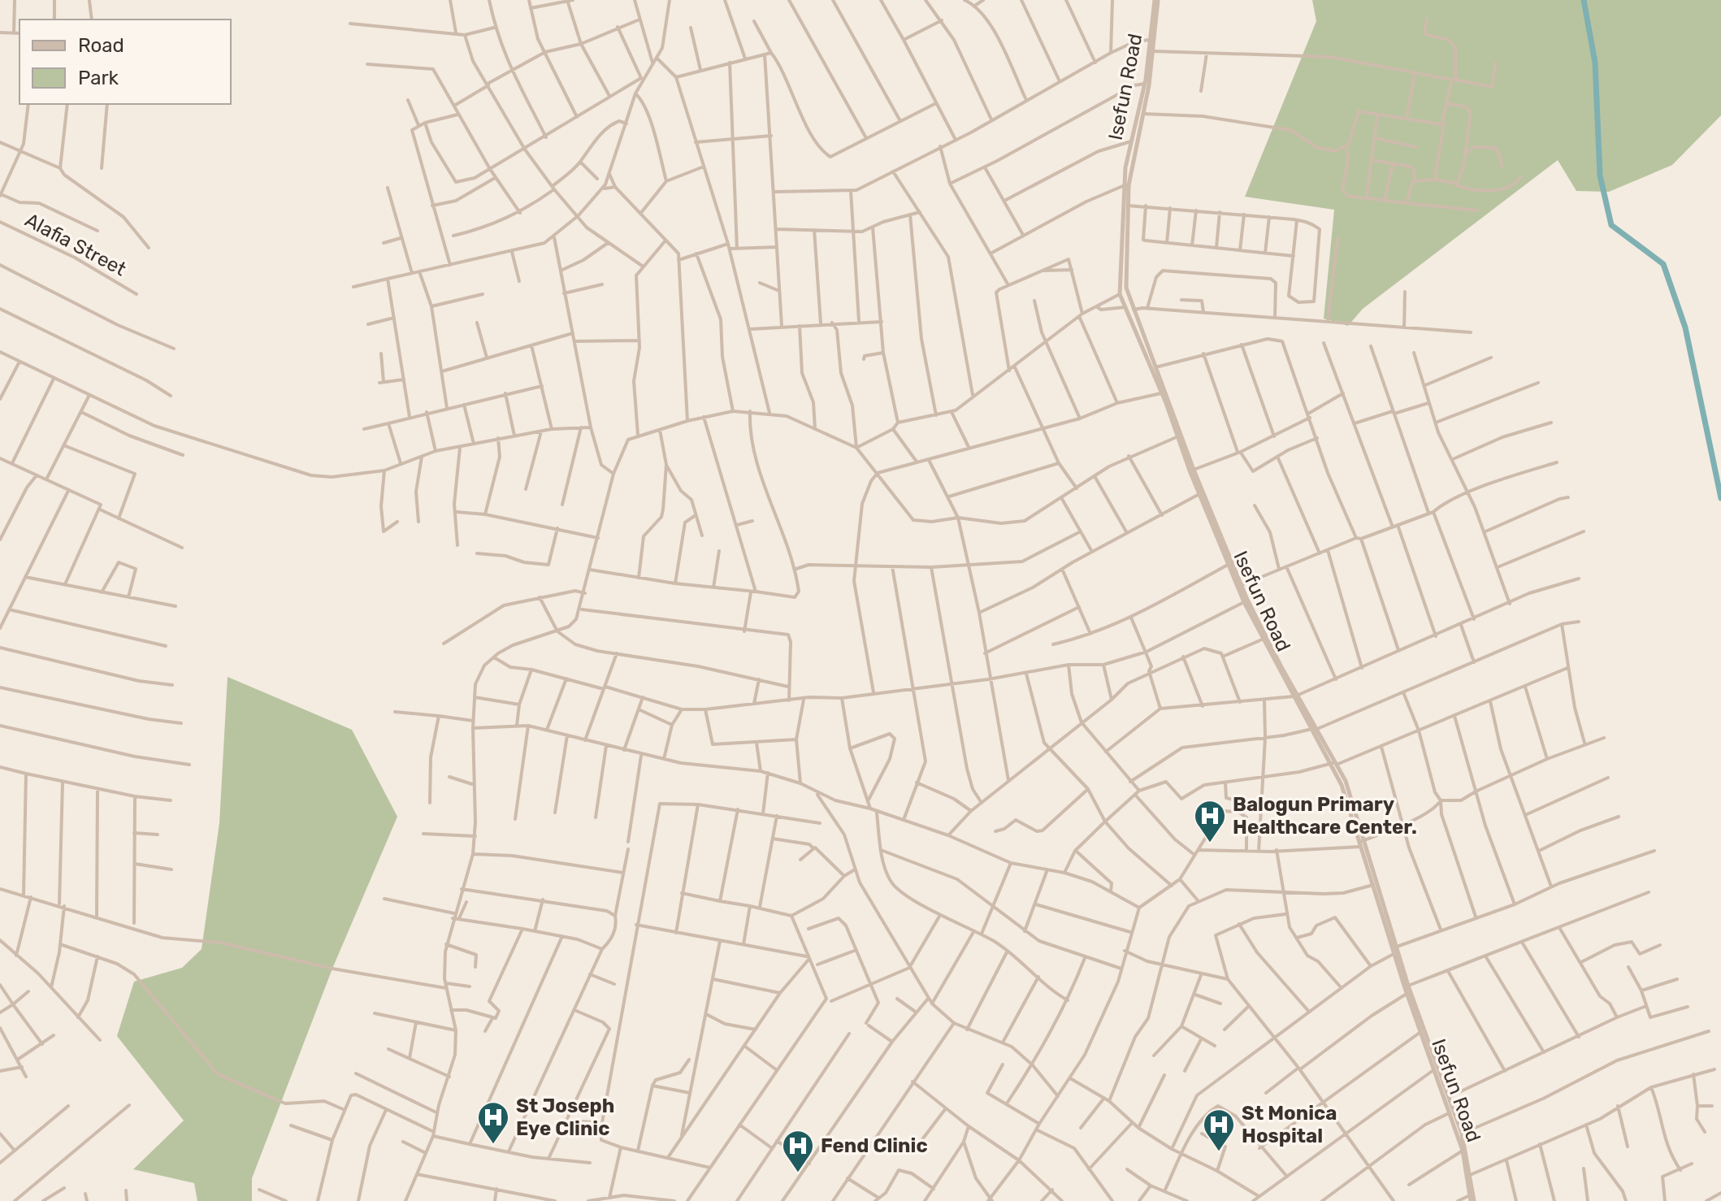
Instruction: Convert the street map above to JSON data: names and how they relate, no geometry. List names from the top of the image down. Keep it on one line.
{"streets":{"street":["Isefun Road","Alafia Street"]},"places":{"hospital":["Balogun Primary Healthcare Center.","St Joseph Eye Clinic","St Monica Hospital","Fend Clinic"]},"legend":["Road","Park"]}
